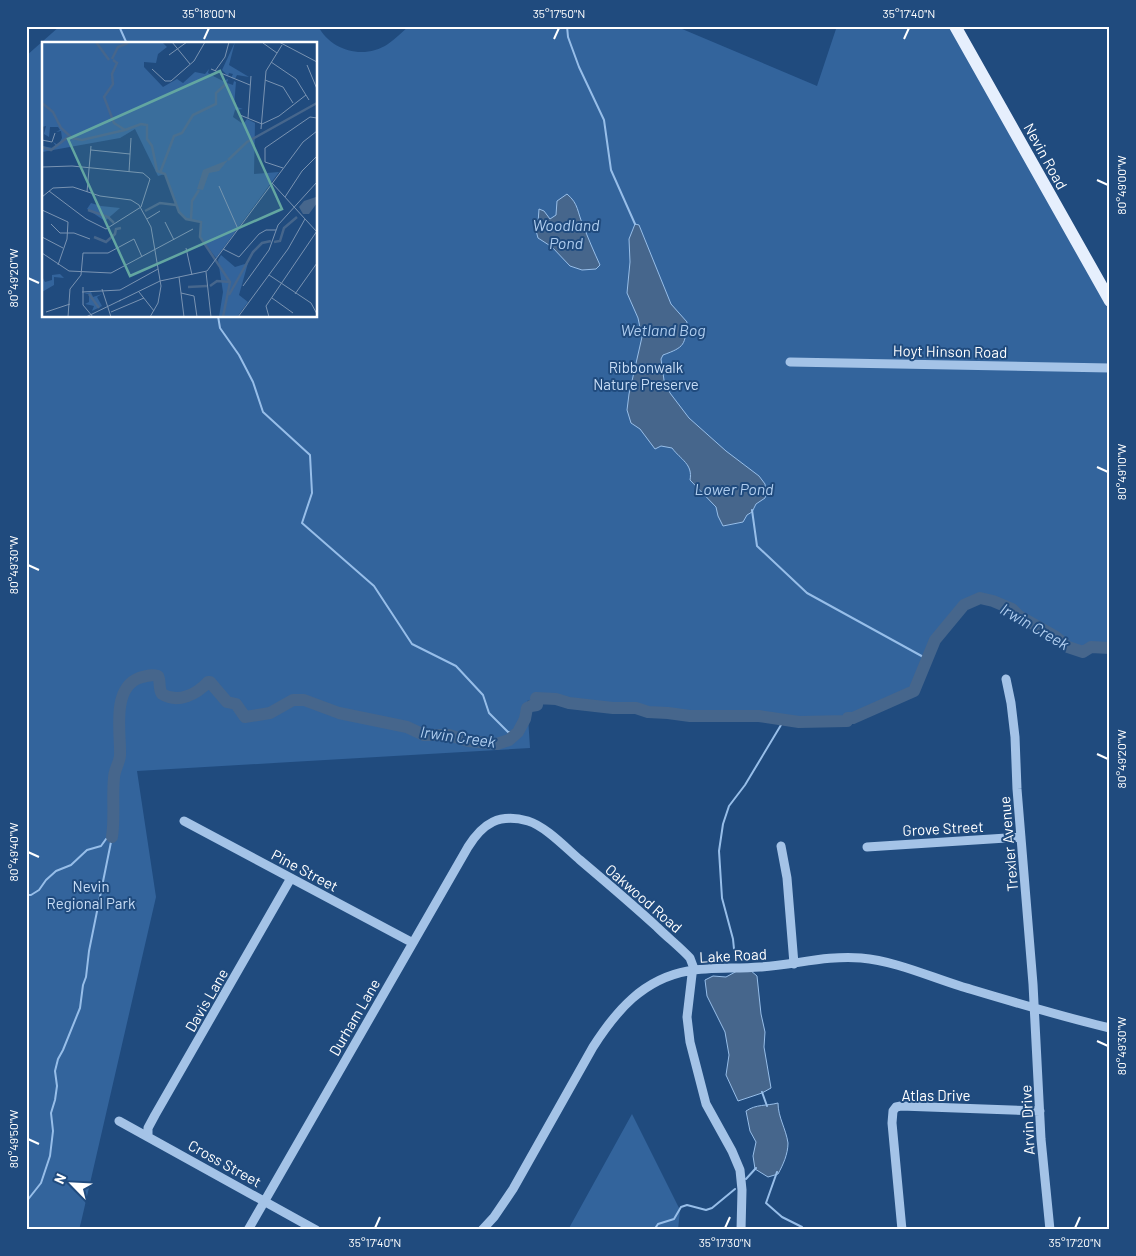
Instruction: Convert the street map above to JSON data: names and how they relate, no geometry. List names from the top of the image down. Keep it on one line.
{"streets":{"main road":["Nevin Road"],"street":["Hoyt Hinson Road","Grove Street","Trexler Avenue","Pine Street","Oakwood Road","Lake Road","Davis Lane","Durham Lane","Atlas Drive","Arvin Drive","Cross Street"]},"crossings":[["Grove Street","Trexler Avenue"],["Trexler Avenue","Lake Road"],["Trexler Avenue","Arvin Drive"],["Pine Street","Davis Lane"],["Pine Street","Durham Lane"],["Oakwood Road","Lake Road"],["Oakwood Road","Durham Lane"],["Lake Road","Arvin Drive"],["Davis Lane","Cross Street"],["Durham Lane","Cross Street"],["Atlas Drive","Arvin Drive"]],"water":["Woodland Pond","Wetland Bog","Lower Pond","Irwin Creek"],"parks":["Ribbonwalk Nature Preserve","Nevin Regional Park"],"north":"top left","coordinates":["35°18'00\"N","35°17'50\"N","35°17'40\"N","80°49'00\"W","80°49'20\"W","80°49'10\"W","80°49'30\"W","80°49'40\"W","80°49'50\"W","35°17'30\"N","35°17'20\"N"]}
